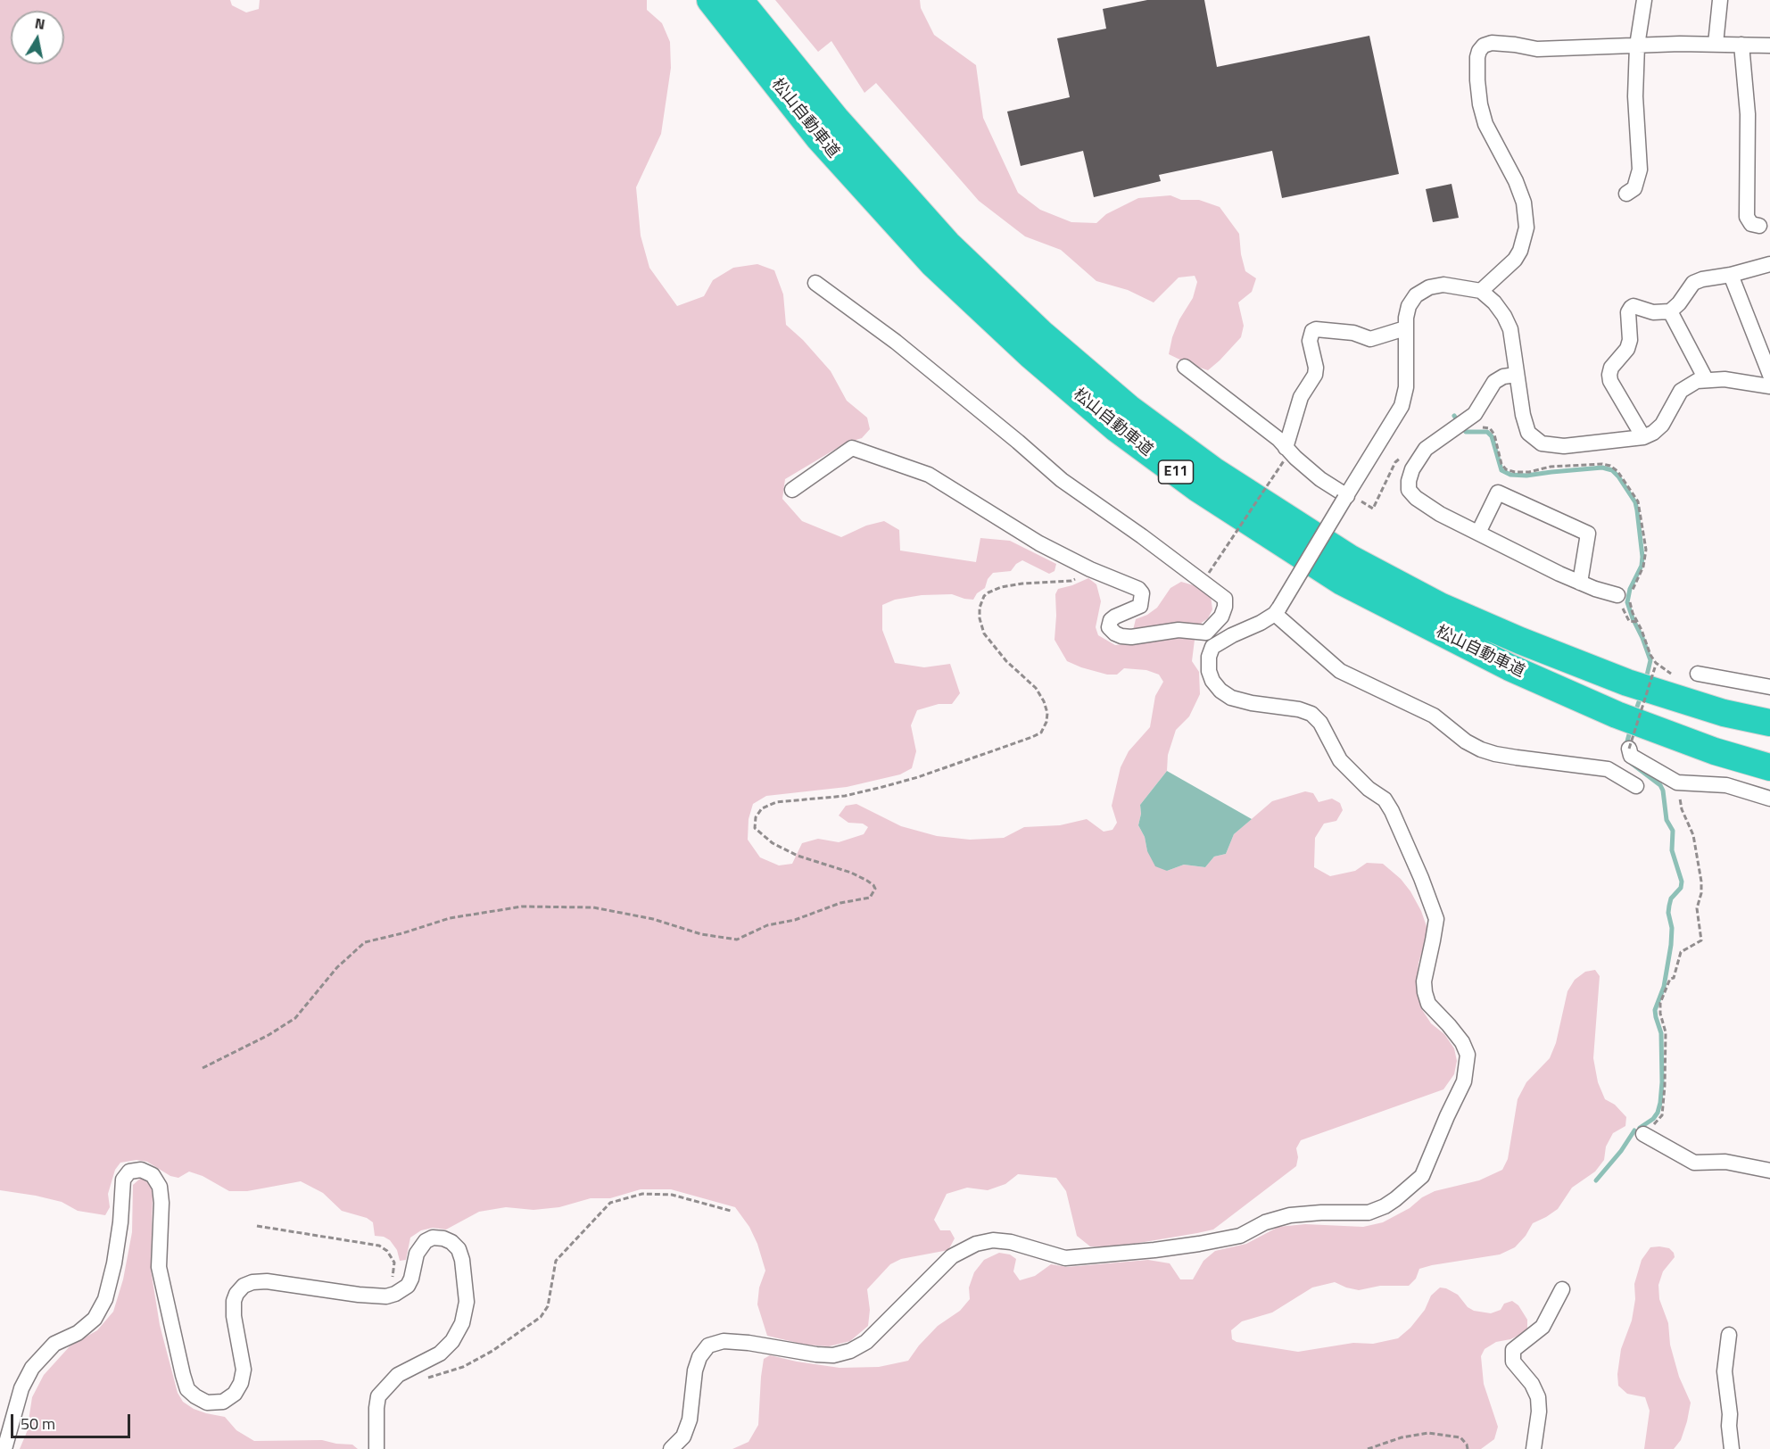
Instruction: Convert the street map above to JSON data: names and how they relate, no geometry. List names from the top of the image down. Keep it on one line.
{"streets":{"highway":["松山自動車道","E11"]},"scale_bar":"50 m","north":"top"}
